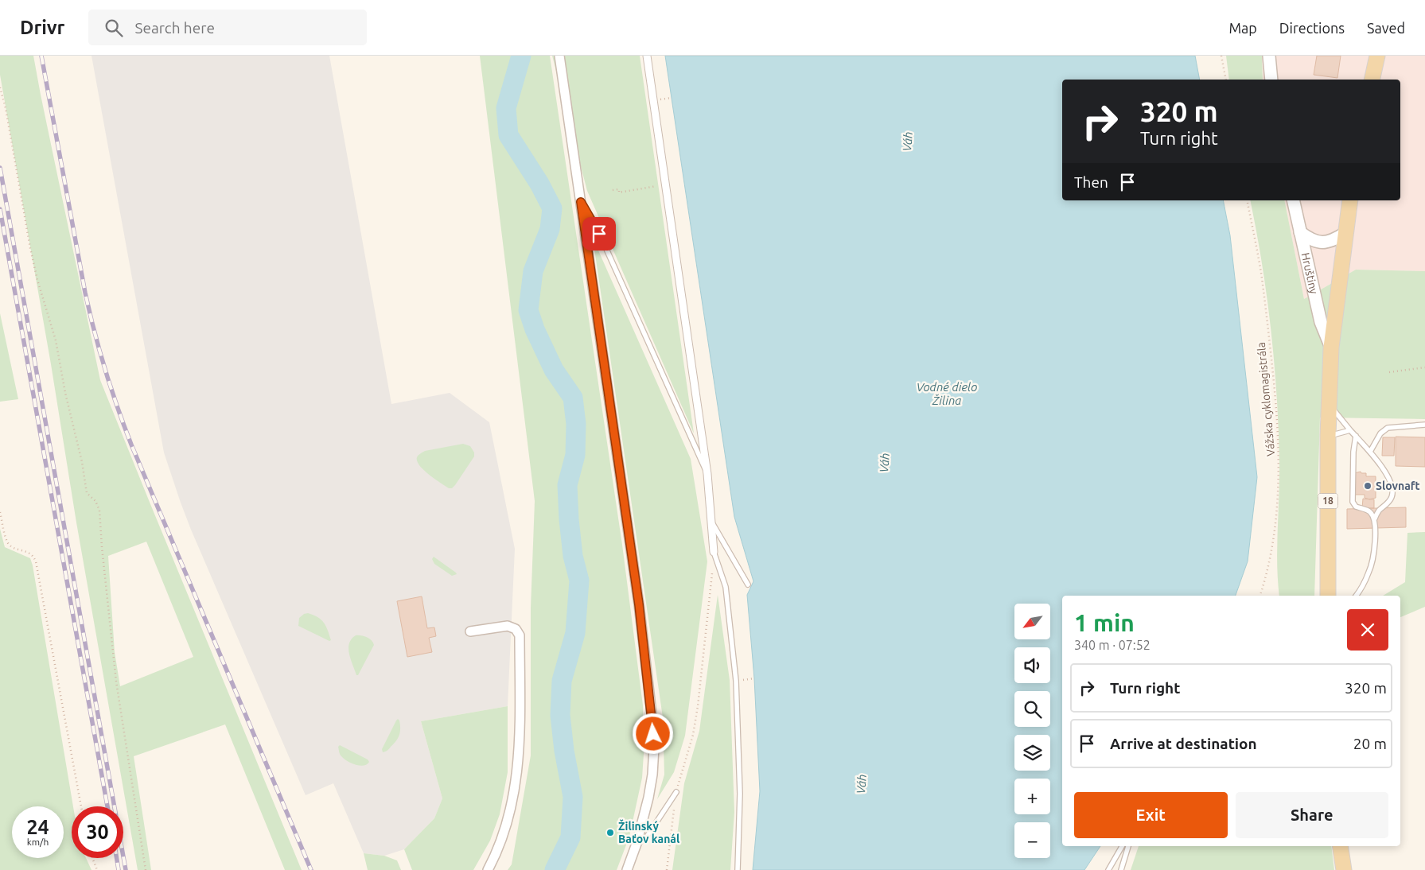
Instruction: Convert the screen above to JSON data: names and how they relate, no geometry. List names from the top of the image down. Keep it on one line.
{"streets":{"main road":["18"],"street":["Hruštiny"],"path":["Vážska cyklomagistrála"]},"crossings":[["Hruštiny","18"]],"water":["Váh","Vodné dielo Žilina"],"places":["Slovnaft","Žilinský Baťov kanál"],"north":"bottom left","page":{"header":"Drivr","search":"Search here","nav":["Map","Directions","Saved"],"turn":["320 m","Turn right"],"then":"Then","heading":["1 min","340 m · 07:52"],"map_buttons":["+","−"],"list":[{"name":"Turn right","value":"320 m"},{"name":"Arrive at destination","value":"20 m"}],"buttons":["Exit","Share"],"speed":"24 km/h","limit":"30"}}
